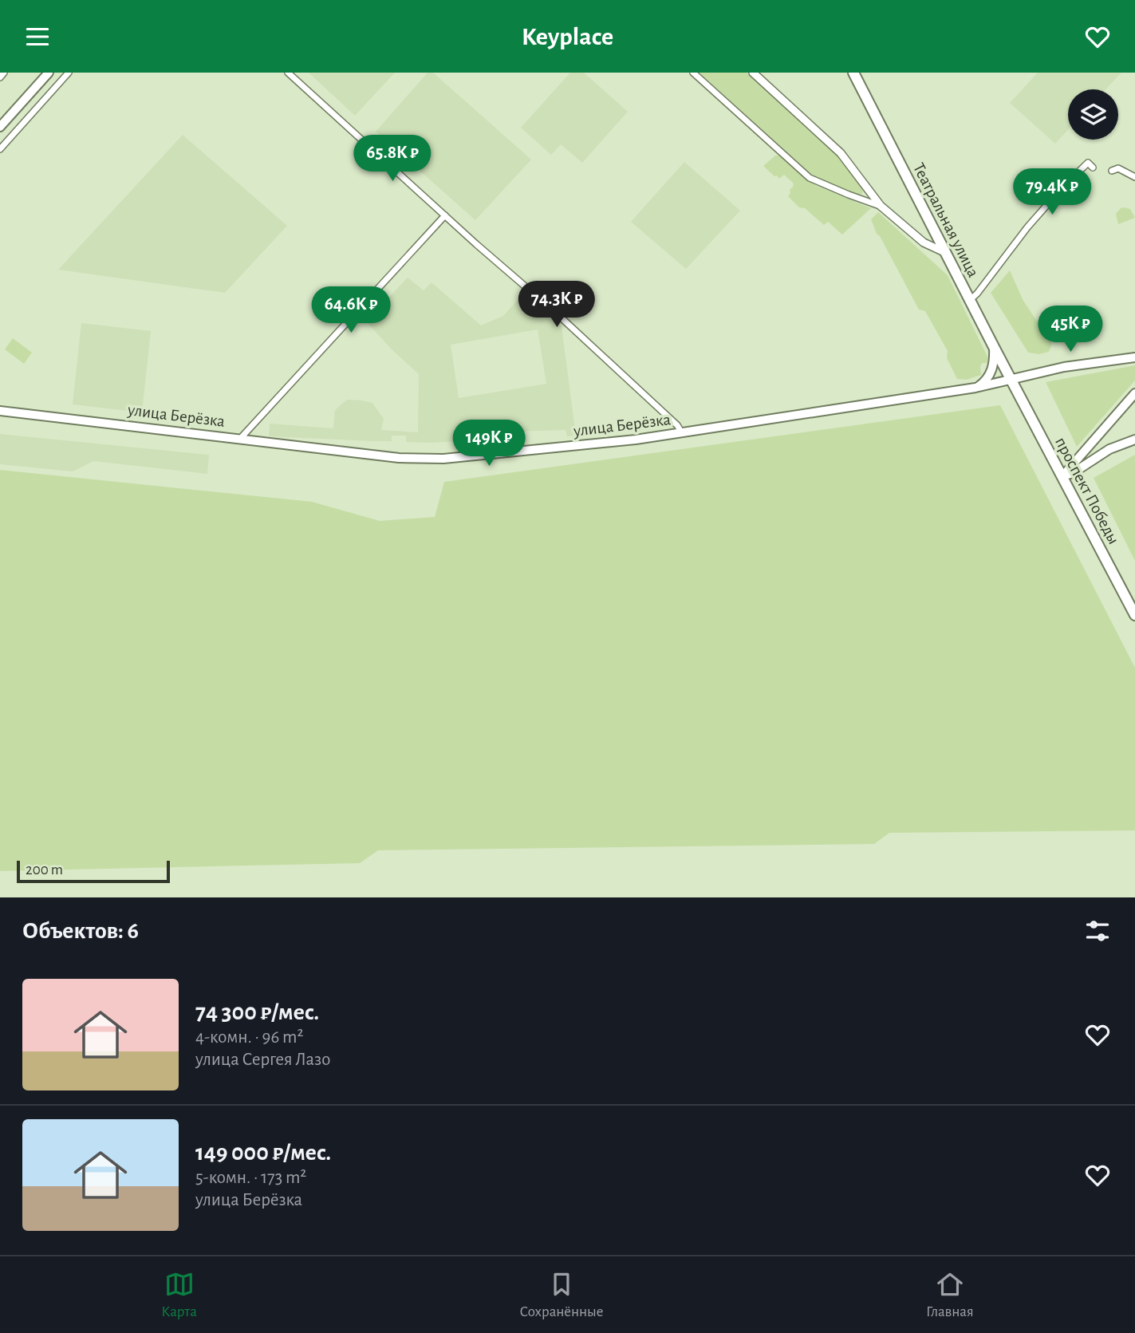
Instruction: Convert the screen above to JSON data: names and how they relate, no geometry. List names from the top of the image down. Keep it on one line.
{"streets":{"main road":["Театральная улица","улица Берёзка","проспект Победы"]},"crossings":[["Театральная улица","улица Берёзка"],["Театральная улица","проспект Победы"],["улица Берёзка","проспект Победы"]],"scale_bar":"200 m","page":{"header":"Keyplace","price":["65.8K ₽","79.4K ₽","74.3K ₽","64.6K ₽","45K ₽","149K ₽"],"scale":"200 m","heading":"Объектов: 6","list":[{"name":"74 300 ₽/мес.","note":"4-комн. · 96 m² · улица Сергея Лазо"},{"name":"149 000 ₽/мес.","note":"5-комн. · 173 m² · улица Берёзка"}],"tabs":["Карта","Сохранённые","Главная"]}}
